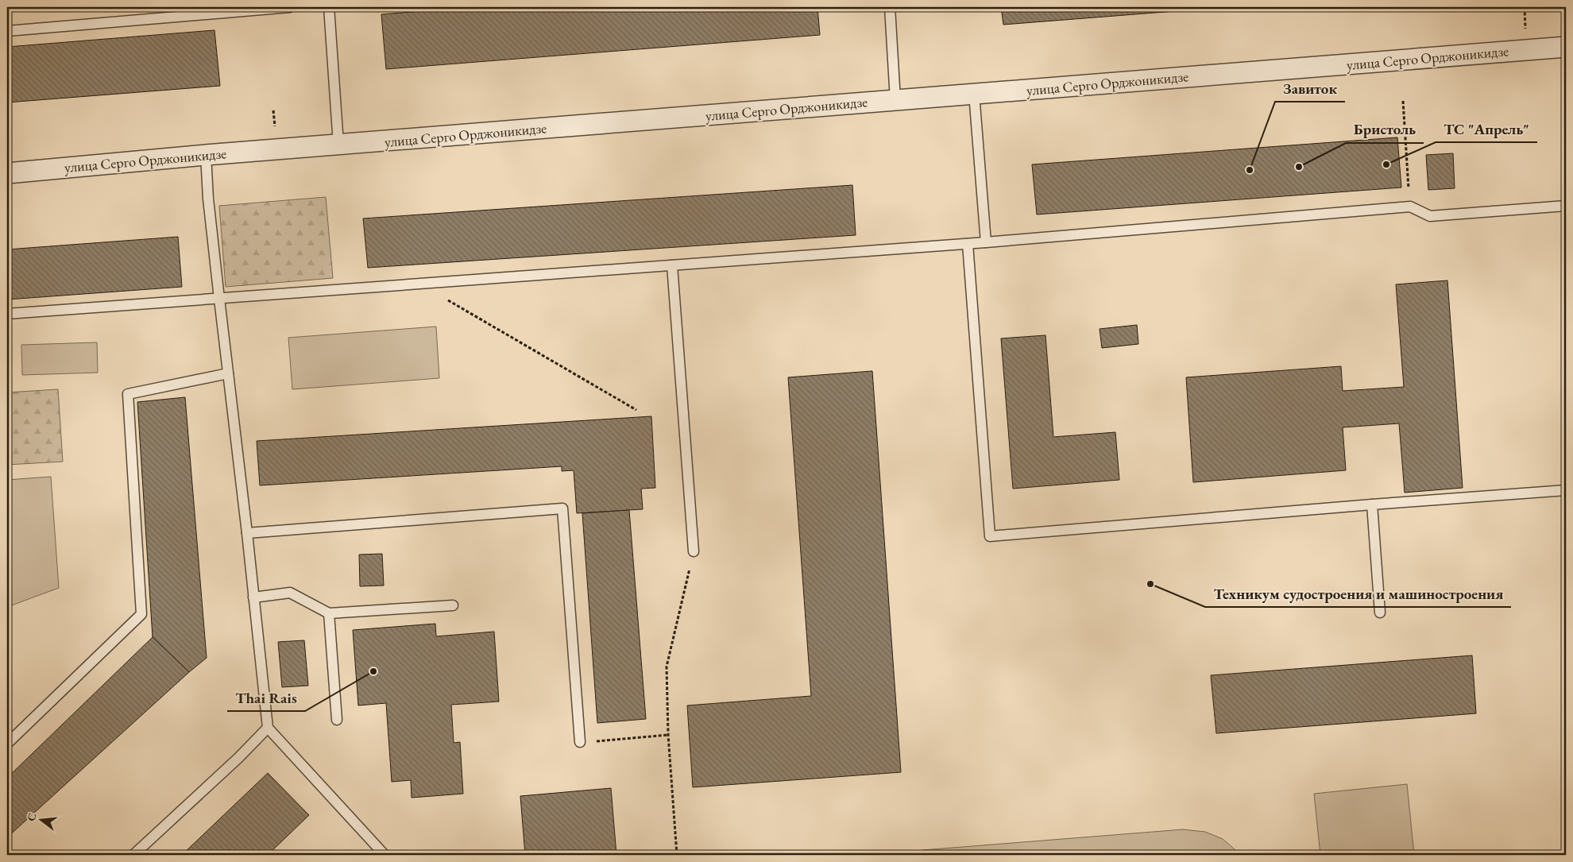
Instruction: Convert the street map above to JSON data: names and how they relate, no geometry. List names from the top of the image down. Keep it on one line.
{"streets":{"street":["улица Серго Орджоникидзе"]},"places":["ТС \"Апрель\"","Бристоль","Завиток","Техникум судостроения и машиностроения","Thai Rais"],"north":"left"}
